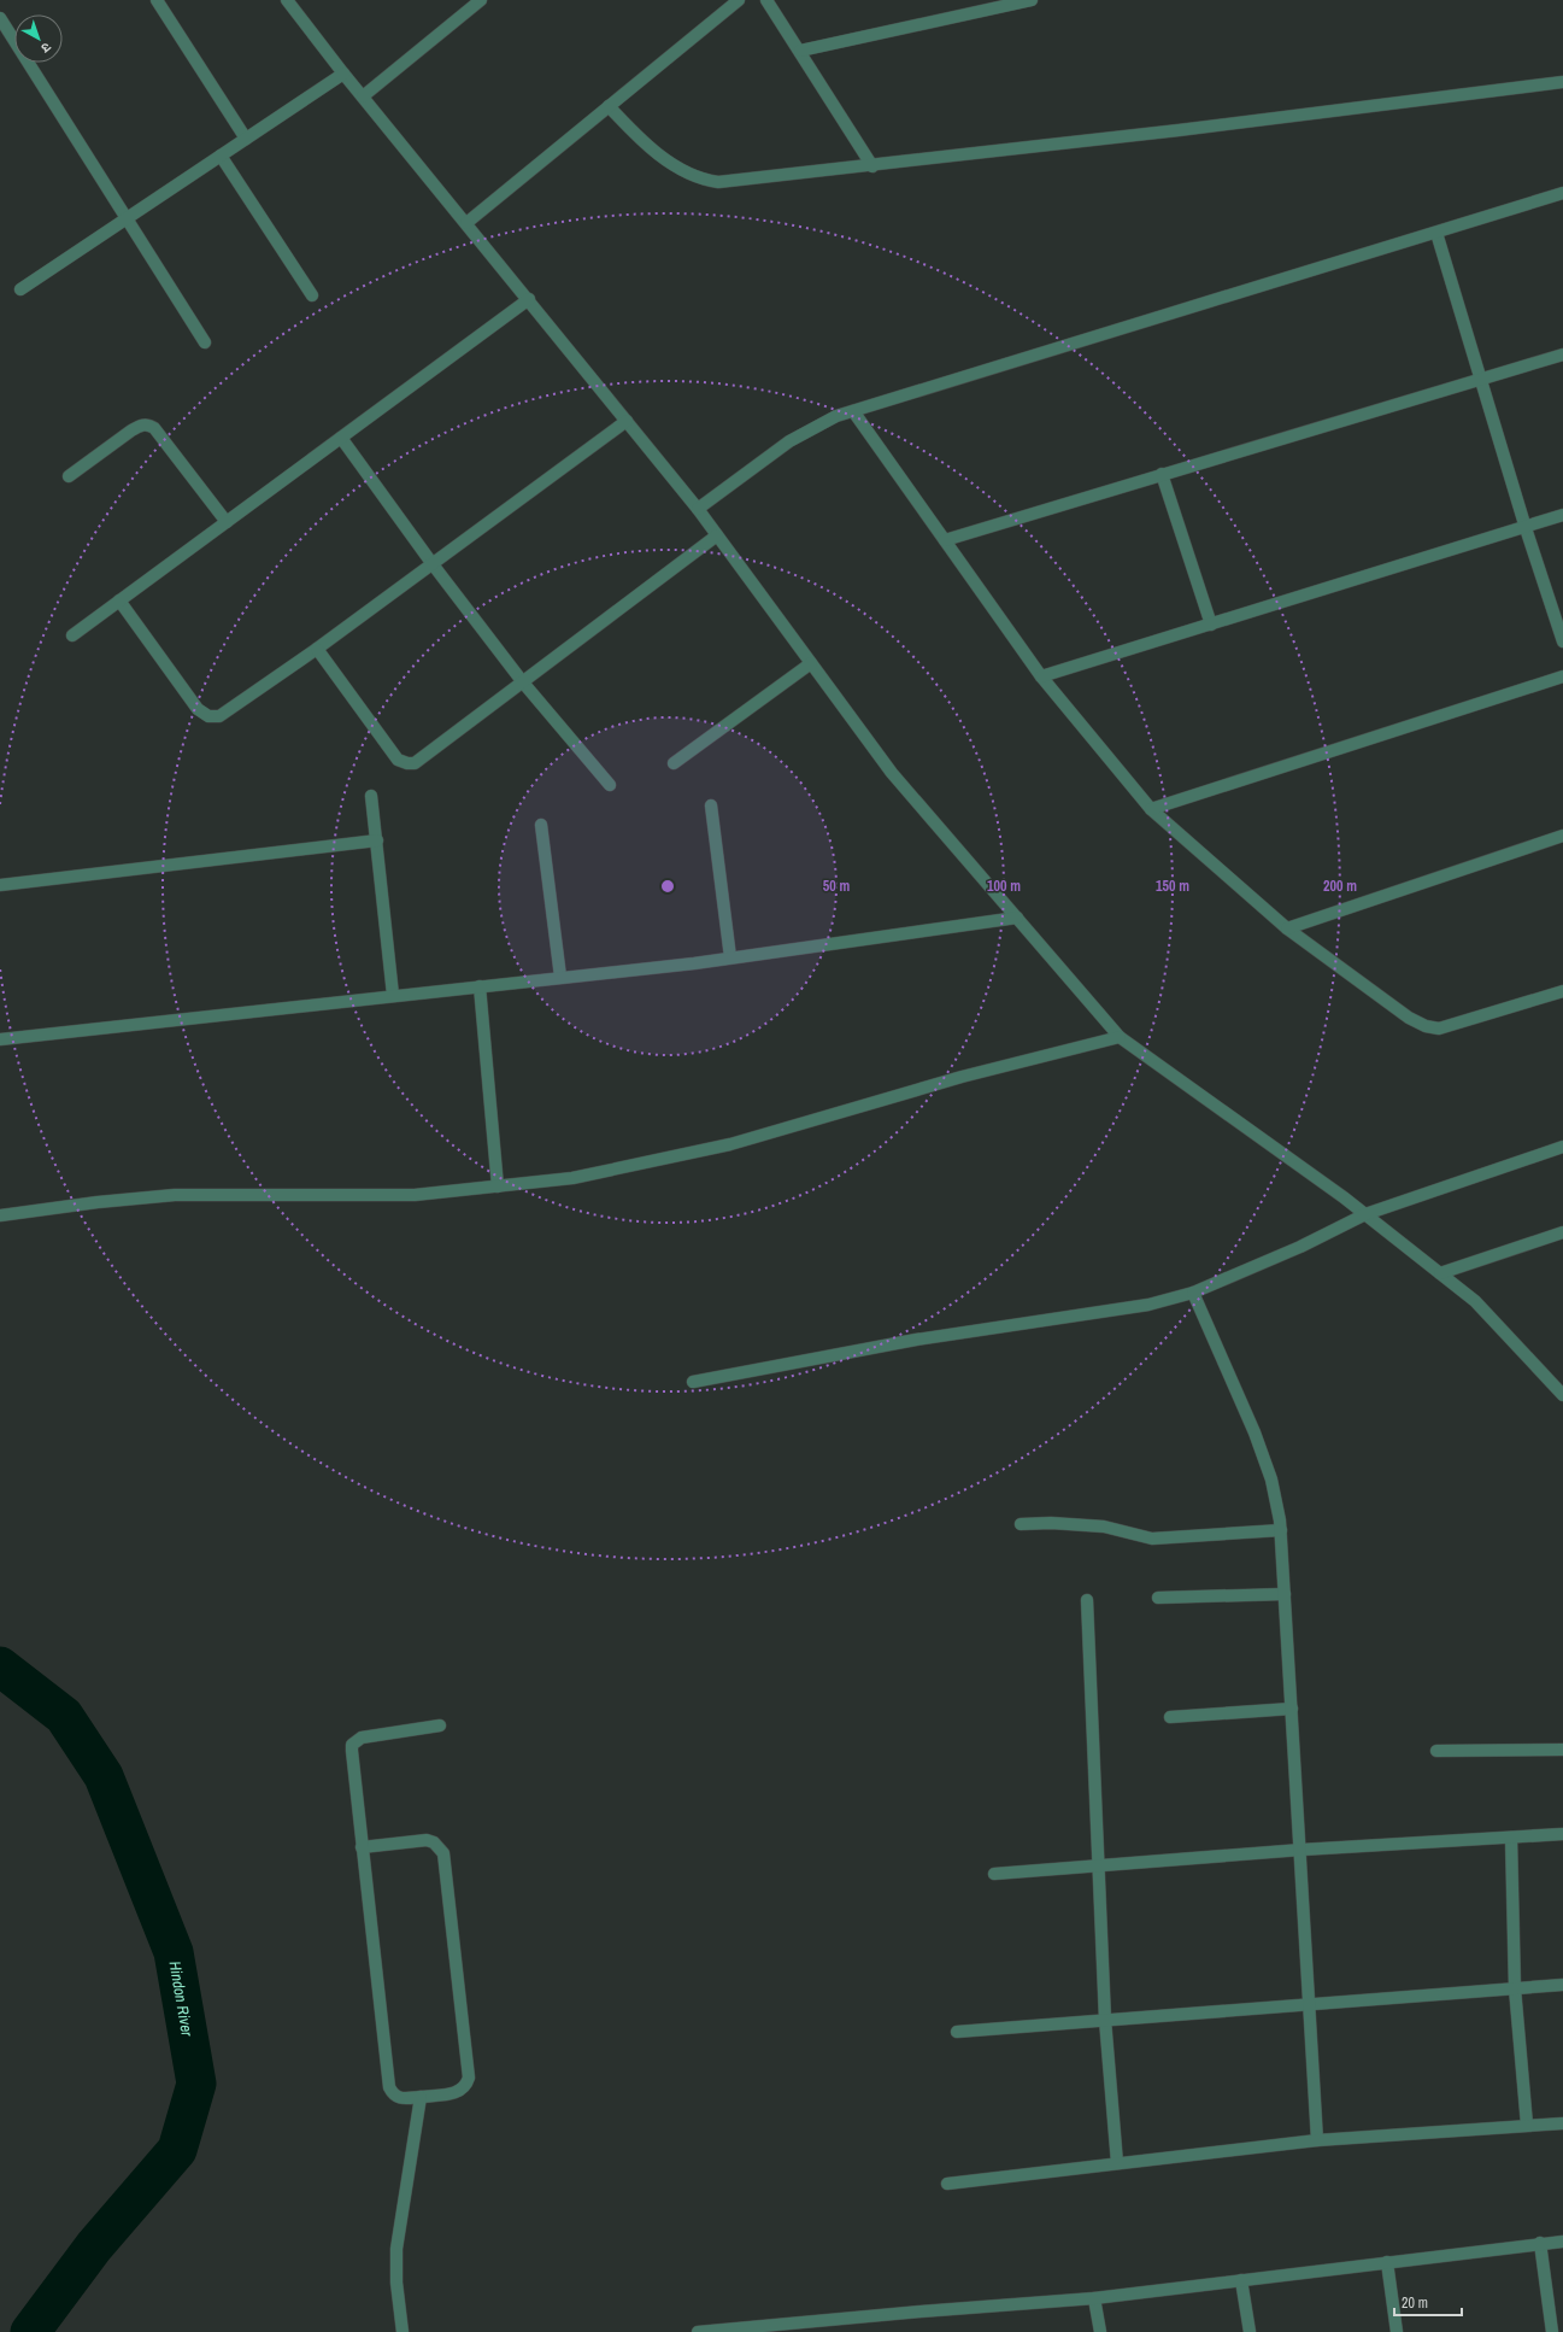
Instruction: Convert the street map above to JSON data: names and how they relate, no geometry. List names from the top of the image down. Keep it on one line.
{"water":["Hindon River"],"scale_bar":"20 m","north":"bottom right","rings":["50 m","100 m","150 m","200 m"]}
